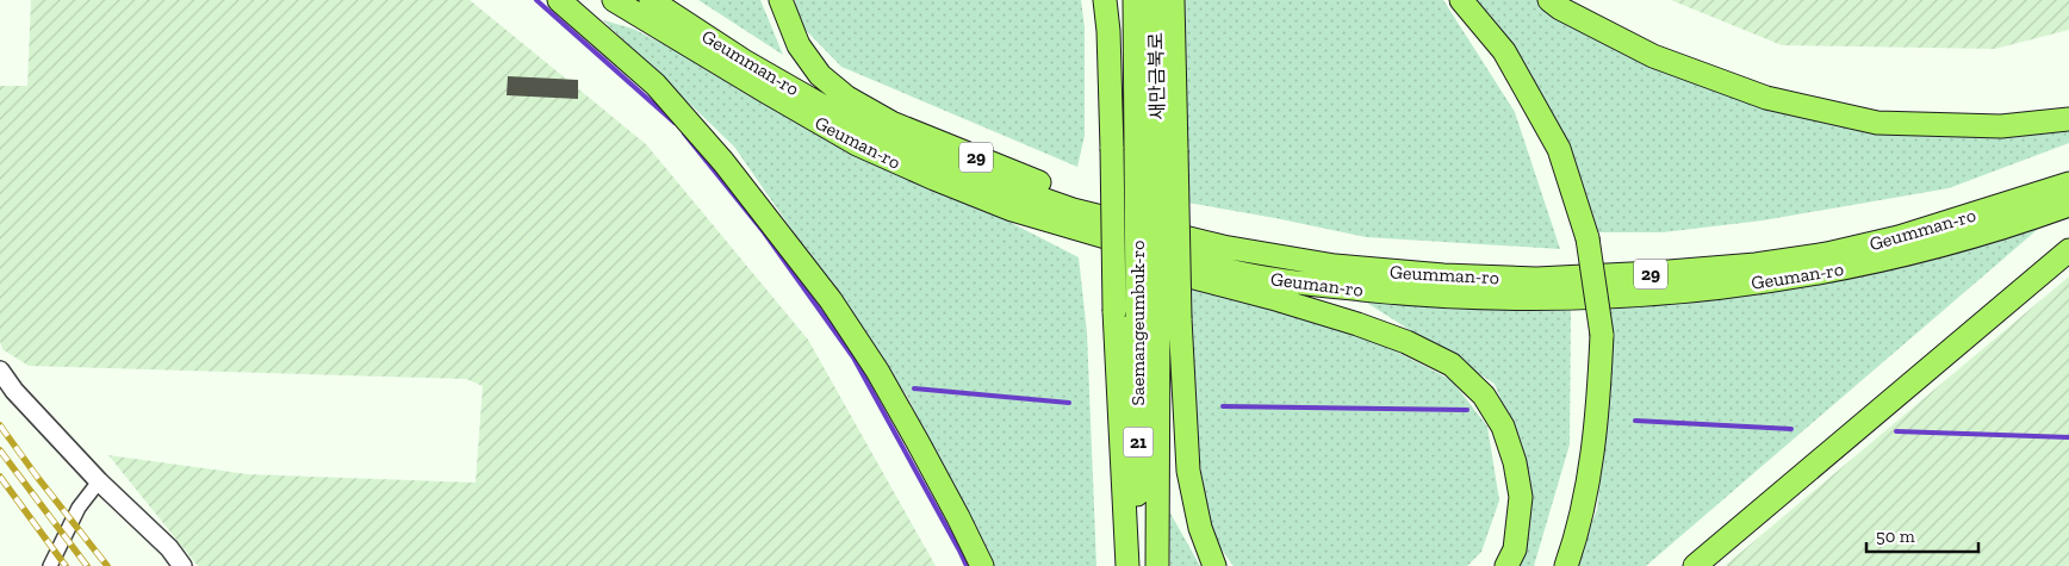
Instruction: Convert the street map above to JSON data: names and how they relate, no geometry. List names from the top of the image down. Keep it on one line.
{"streets":{"highway":["Geumman-ro","새만금북로","Geuman-ro","29","Saemangeumbuk-ro","21"]},"crossings":[["Geumman-ro","29"],["새만금북로","Saemangeumbuk-ro"]],"scale_bar":"50 m"}
